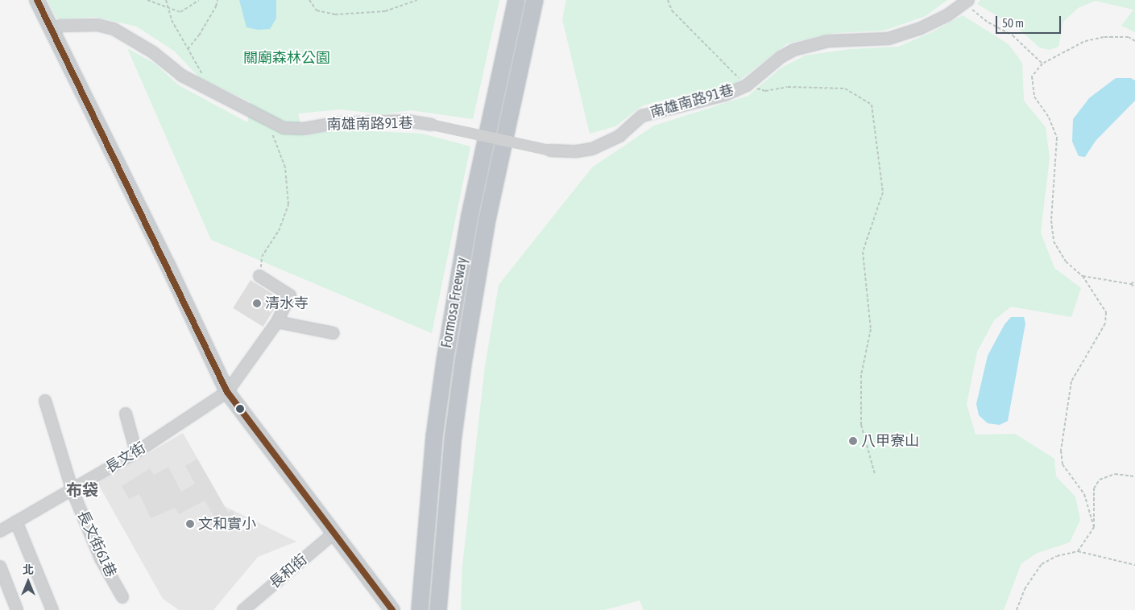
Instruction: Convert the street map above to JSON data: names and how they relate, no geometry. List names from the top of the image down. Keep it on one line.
{"streets":{"highway":["Formosa Freeway"],"street":["南雄南路91巷","長文街","長文街61巷","長和街"]},"crossings":[["長文街","長文街61巷"]],"districts":["布袋"],"parks":["關廟森林公園"],"places":["清水寺","八甲寮山","文和實小"],"scale_bar":"50 m","north":"top"}
